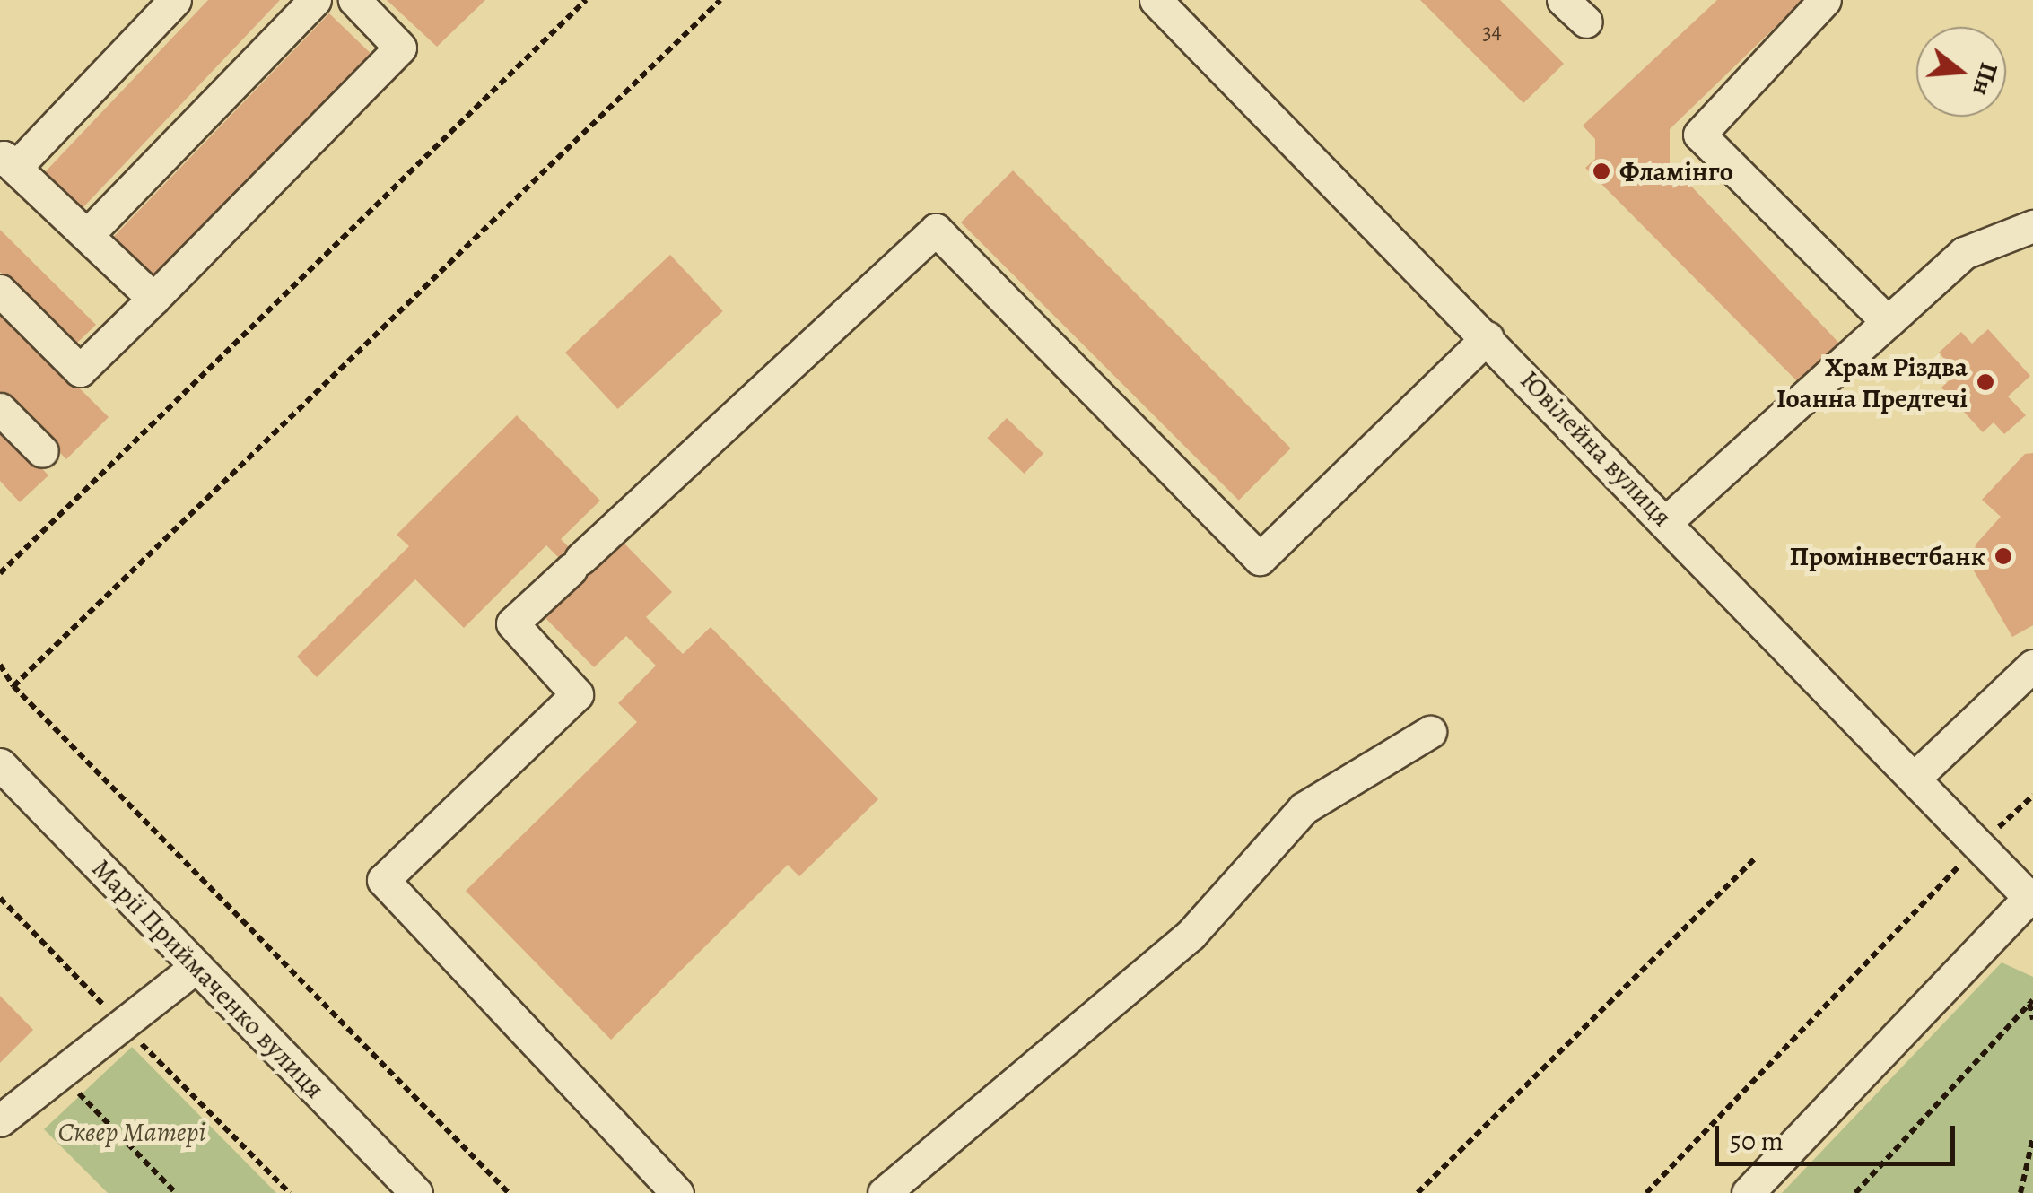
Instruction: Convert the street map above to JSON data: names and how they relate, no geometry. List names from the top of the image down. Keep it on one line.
{"streets":{"street":["Ювілейна вулиця","Марії Приймаченко вулиця"]},"parks":["Сквер Матері"],"places":["Фламінго","Храм Різдва Іоанна Предтечі","Промінвестбанк"],"house_numbers":["34"],"scale_bar":"50 m","north":"right"}
